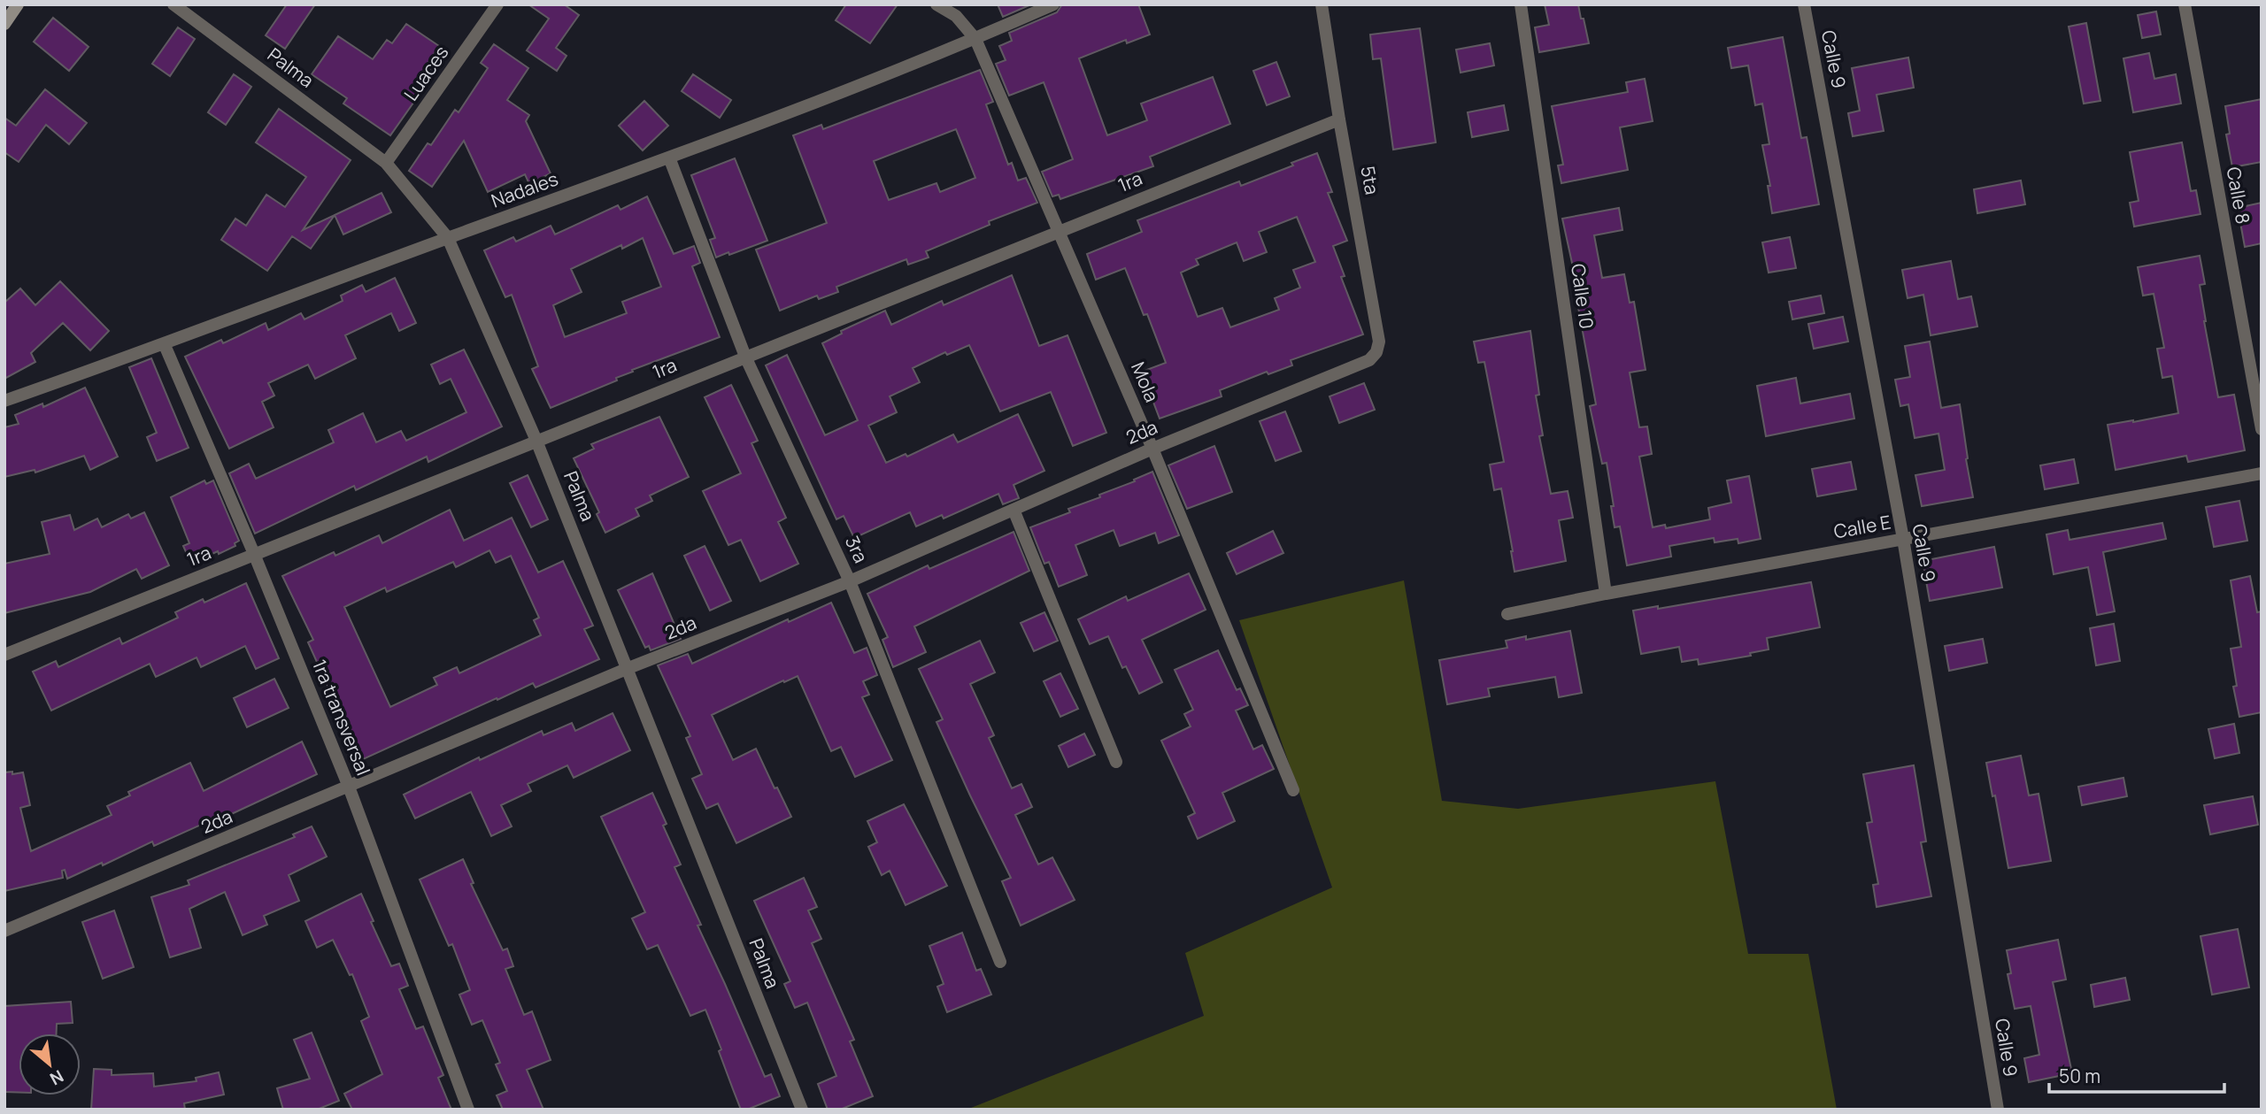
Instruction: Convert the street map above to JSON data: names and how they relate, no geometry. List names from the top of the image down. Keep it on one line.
{"streets":{"street":["Calle 9","Palma","Luaces","5ta","1ra","Nadales","Calle 8","Calle 10","Mola","2da","Calle E","3ra","1ra transversal"]},"crossings":[["Calle 9","Calle E"],["Palma","Luaces"],["Palma","1ra"],["Palma","Nadales"],["Palma","2da"],["5ta","1ra"],["5ta","2da"],["1ra","Mola"],["1ra","3ra"],["1ra","1ra transversal"],["Nadales","Mola"],["Nadales","3ra"],["Nadales","1ra transversal"],["Calle 10","Calle E"],["Mola","2da"],["2da","3ra"],["2da","1ra transversal"]],"scale_bar":"50 m","north":"bottom right"}
